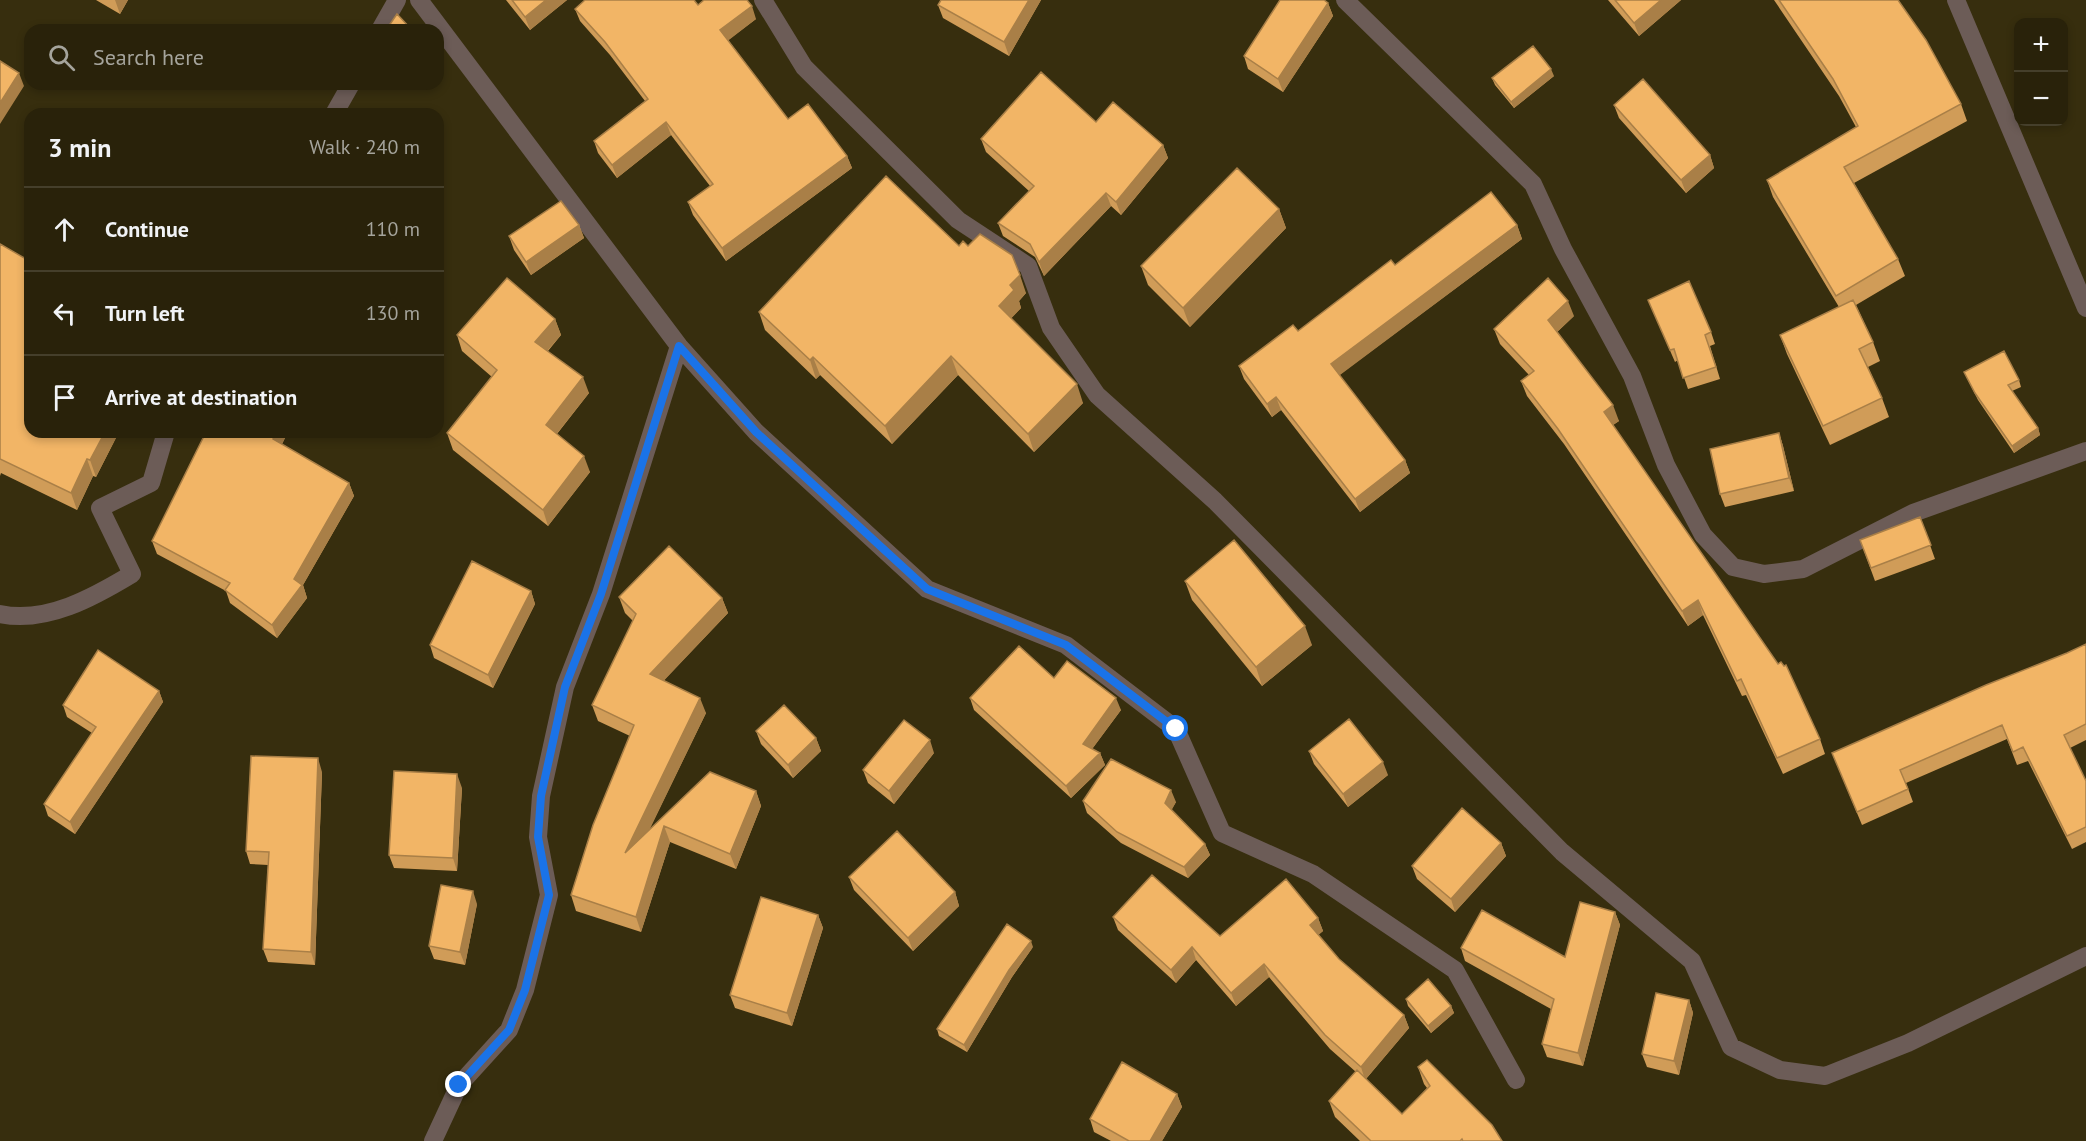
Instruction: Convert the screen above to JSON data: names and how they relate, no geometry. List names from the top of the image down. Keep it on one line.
{"page":{"map_buttons":["+","−"],"search":"Search here","heading":["3 min","Walk · 240 m"],"list":[["Continue","110 m"],["Turn left","130 m"],"Arrive at destination"]}}
